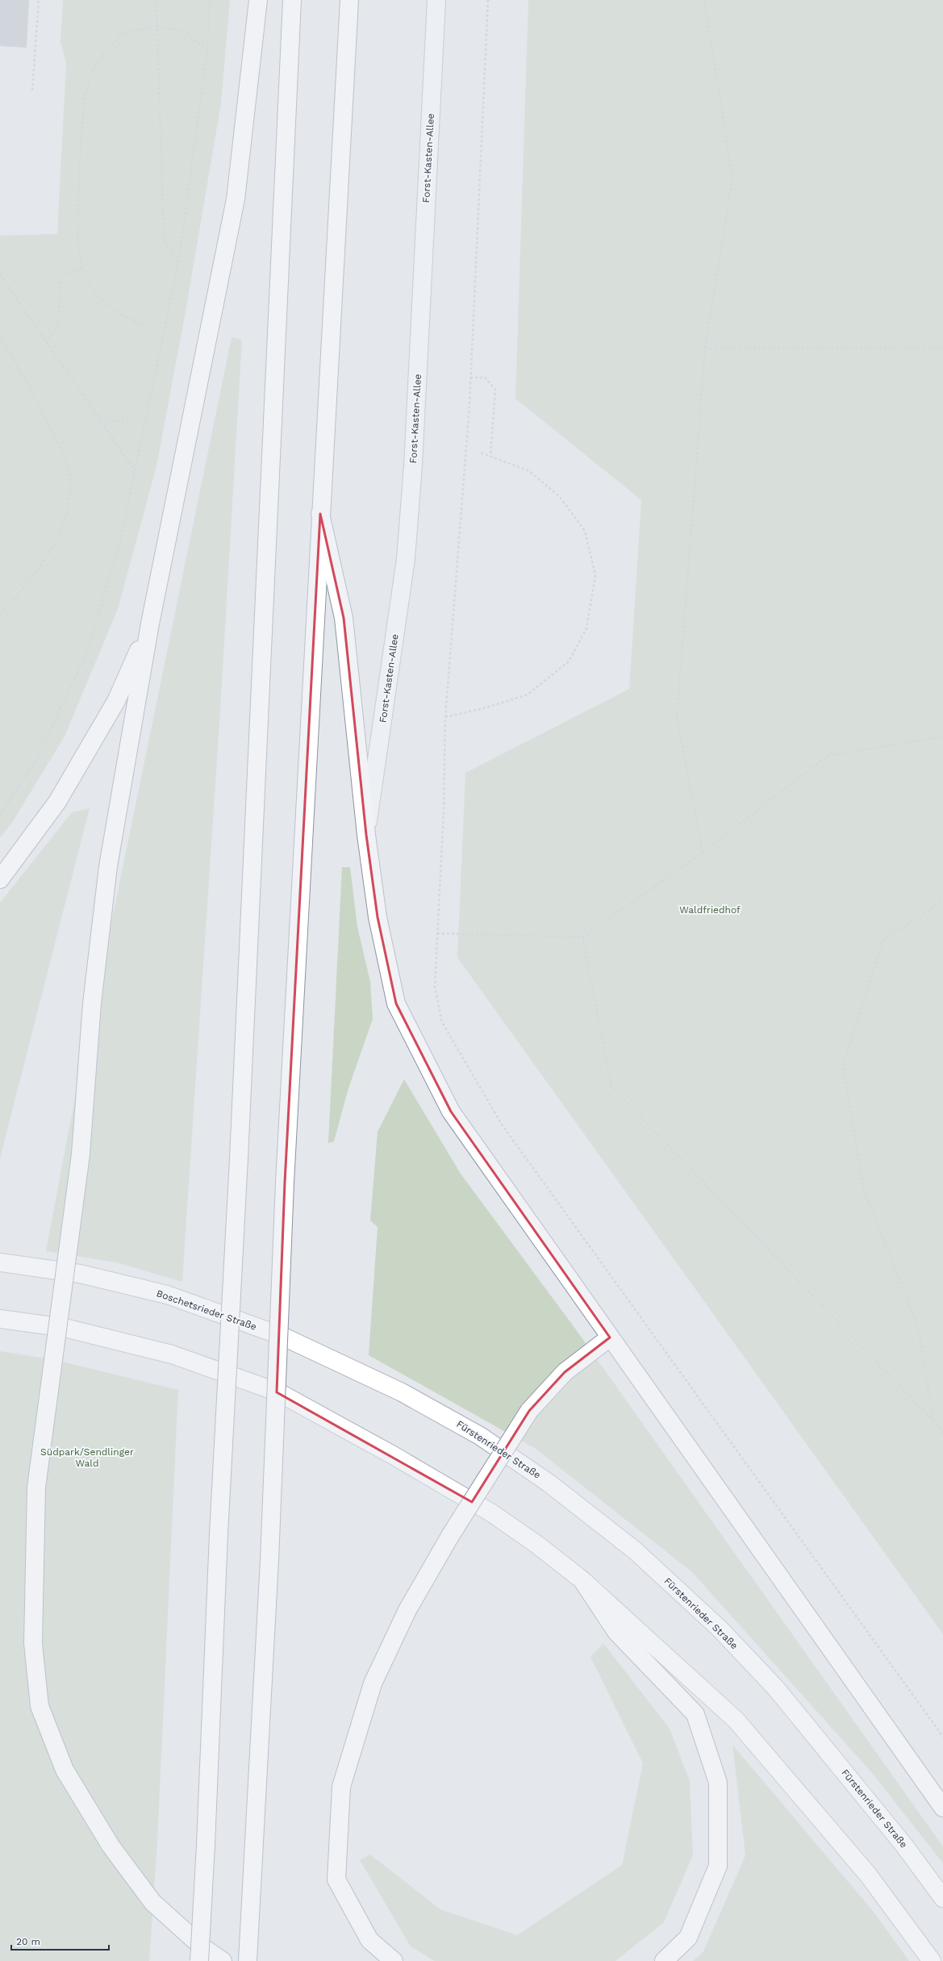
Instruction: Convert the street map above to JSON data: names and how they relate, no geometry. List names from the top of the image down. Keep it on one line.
{"streets":{"main road":["Boschetsrieder Straße","Fürstenrieder Straße"],"street":["Forst-Kasten-Allee"]},"crossings":[["Boschetsrieder Straße","Fürstenrieder Straße"]],"parks":["Waldfriedhof","Südpark/Sendlinger Wald"],"scale_bar":"20 m"}
